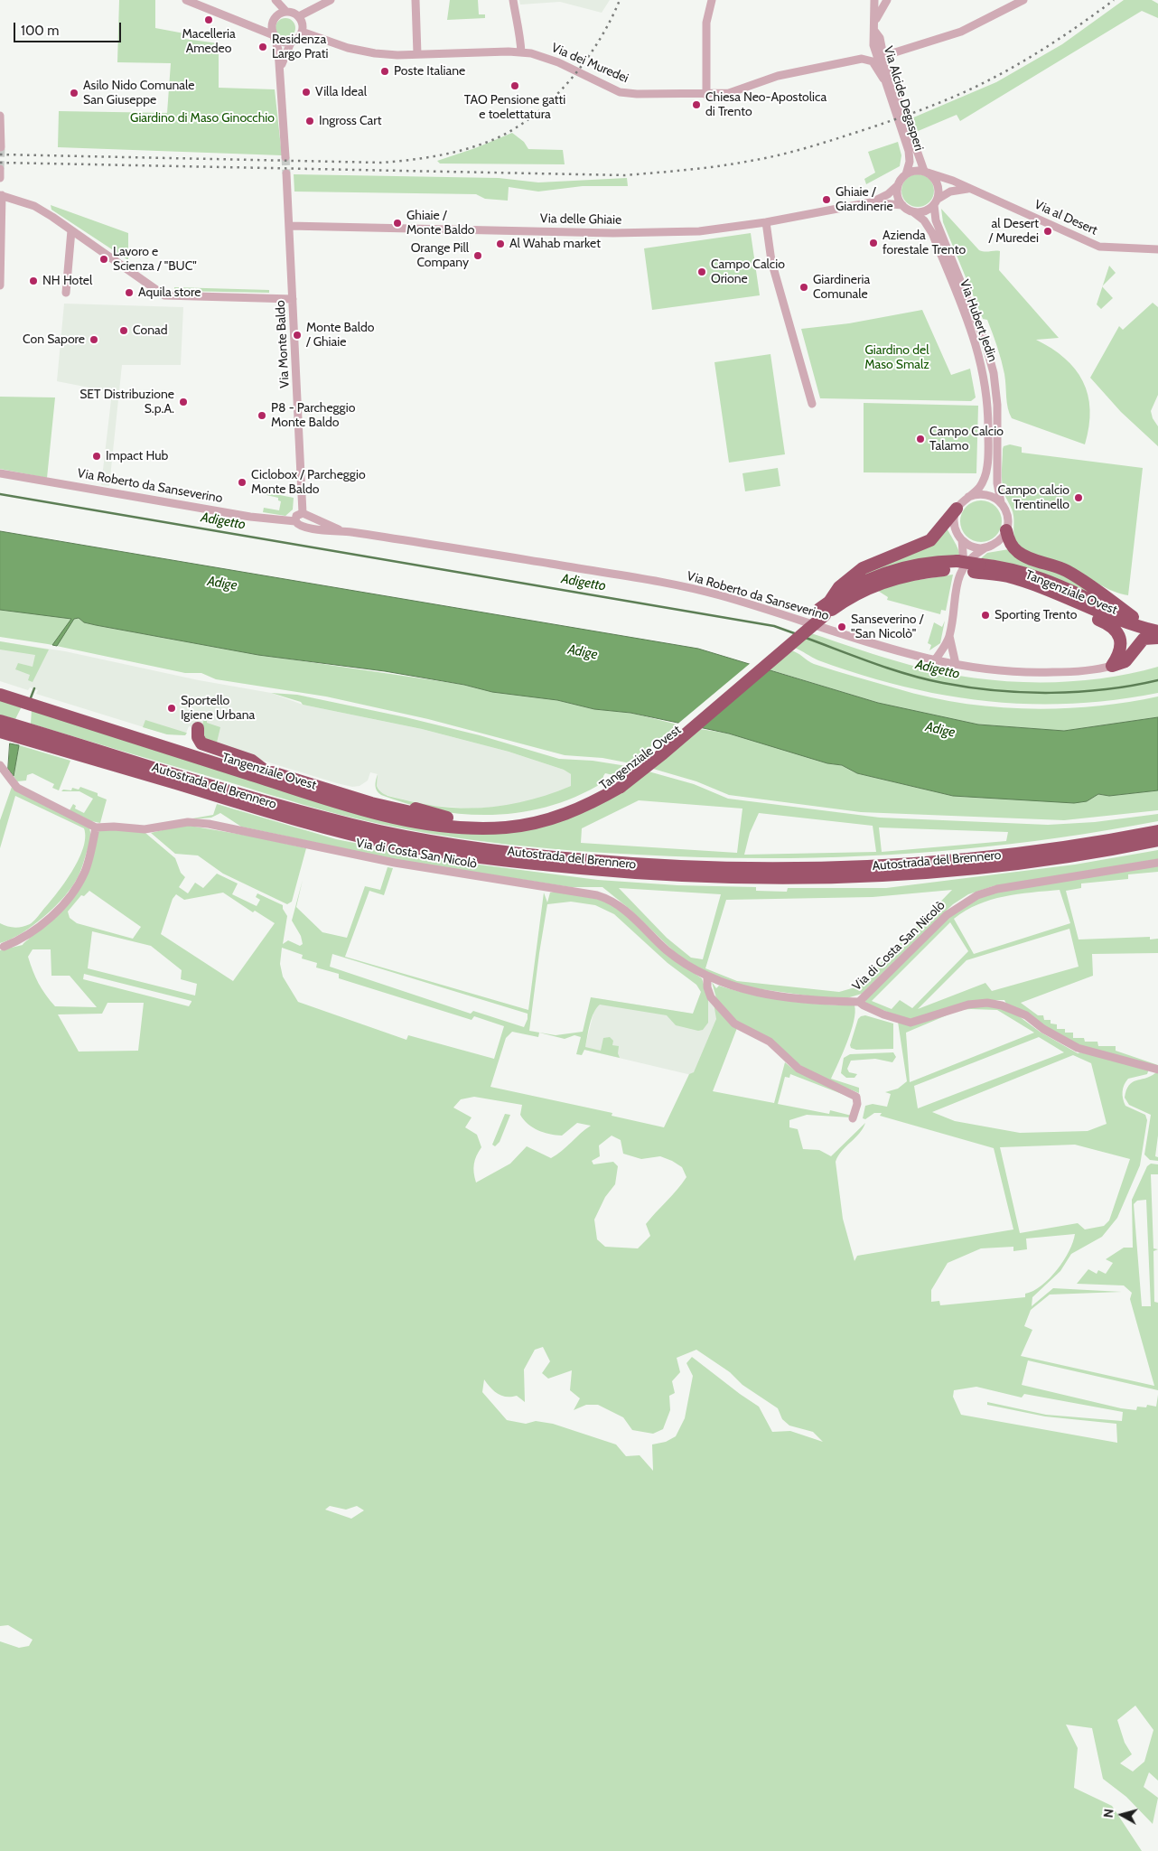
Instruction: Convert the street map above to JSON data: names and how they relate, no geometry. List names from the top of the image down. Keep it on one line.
{"streets":{"highway":["Tangenziale Ovest","Autostrada del Brennero"],"street":["Via dei Muredei","Via Alcide Degasperi","Via al Desert","Via delle Ghiaie","Via Hubert Jedin","Via Monte Baldo","Via Roberto da Sanseverino","Via di Costa San Nicolò"]},"crossings":[["Via dei Muredei","Via Alcide Degasperi"],["Via Alcide Degasperi","Via al Desert"],["Via Alcide Degasperi","Via delle Ghiaie"],["Via Alcide Degasperi","Via Hubert Jedin"],["Via al Desert","Via delle Ghiaie"],["Via al Desert","Via Hubert Jedin"],["Via delle Ghiaie","Via Hubert Jedin"],["Via delle Ghiaie","Via Monte Baldo"],["Via Monte Baldo","Via Roberto da Sanseverino"]],"water":["Adigetto","Adige"],"parks":["Giardino di Maso Ginocchio","Giardino del Maso Smalz"],"places":["Macelleria Amedeo","Residenza Largo Prati","Poste Italiane","TAO Pensione gatti e toelettatura","Villa Ideal","Asilo Nido Comunale San Giuseppe","Chiesa Neo-Apostolica di Trento","Ingross Cart","Ghiaie / Giardinerie","Ghiaie / Monte Baldo","al Desert / Muredei","Azienda forestale Trento","Al Wahab market","Orange Pill Company","Lavoro e Scienza / \"BUC\"","Campo Calcio Orione","NH Hotel","Giardineria Comunale","Aquila store","Conad","Monte Baldo / Ghiaie","Con Sapore","SET Distribuzione S.p.A.","P8 - Parcheggio Monte Baldo","Campo Calcio Talamo","Impact Hub","Ciclobox / Parcheggio Monte Baldo","Campo calcio Trentinello","Sporting Trento","Sanseverino / \"San Nicolò\"","Sportello Igiene Urbana"],"scale_bar":"100 m","north":"left"}
